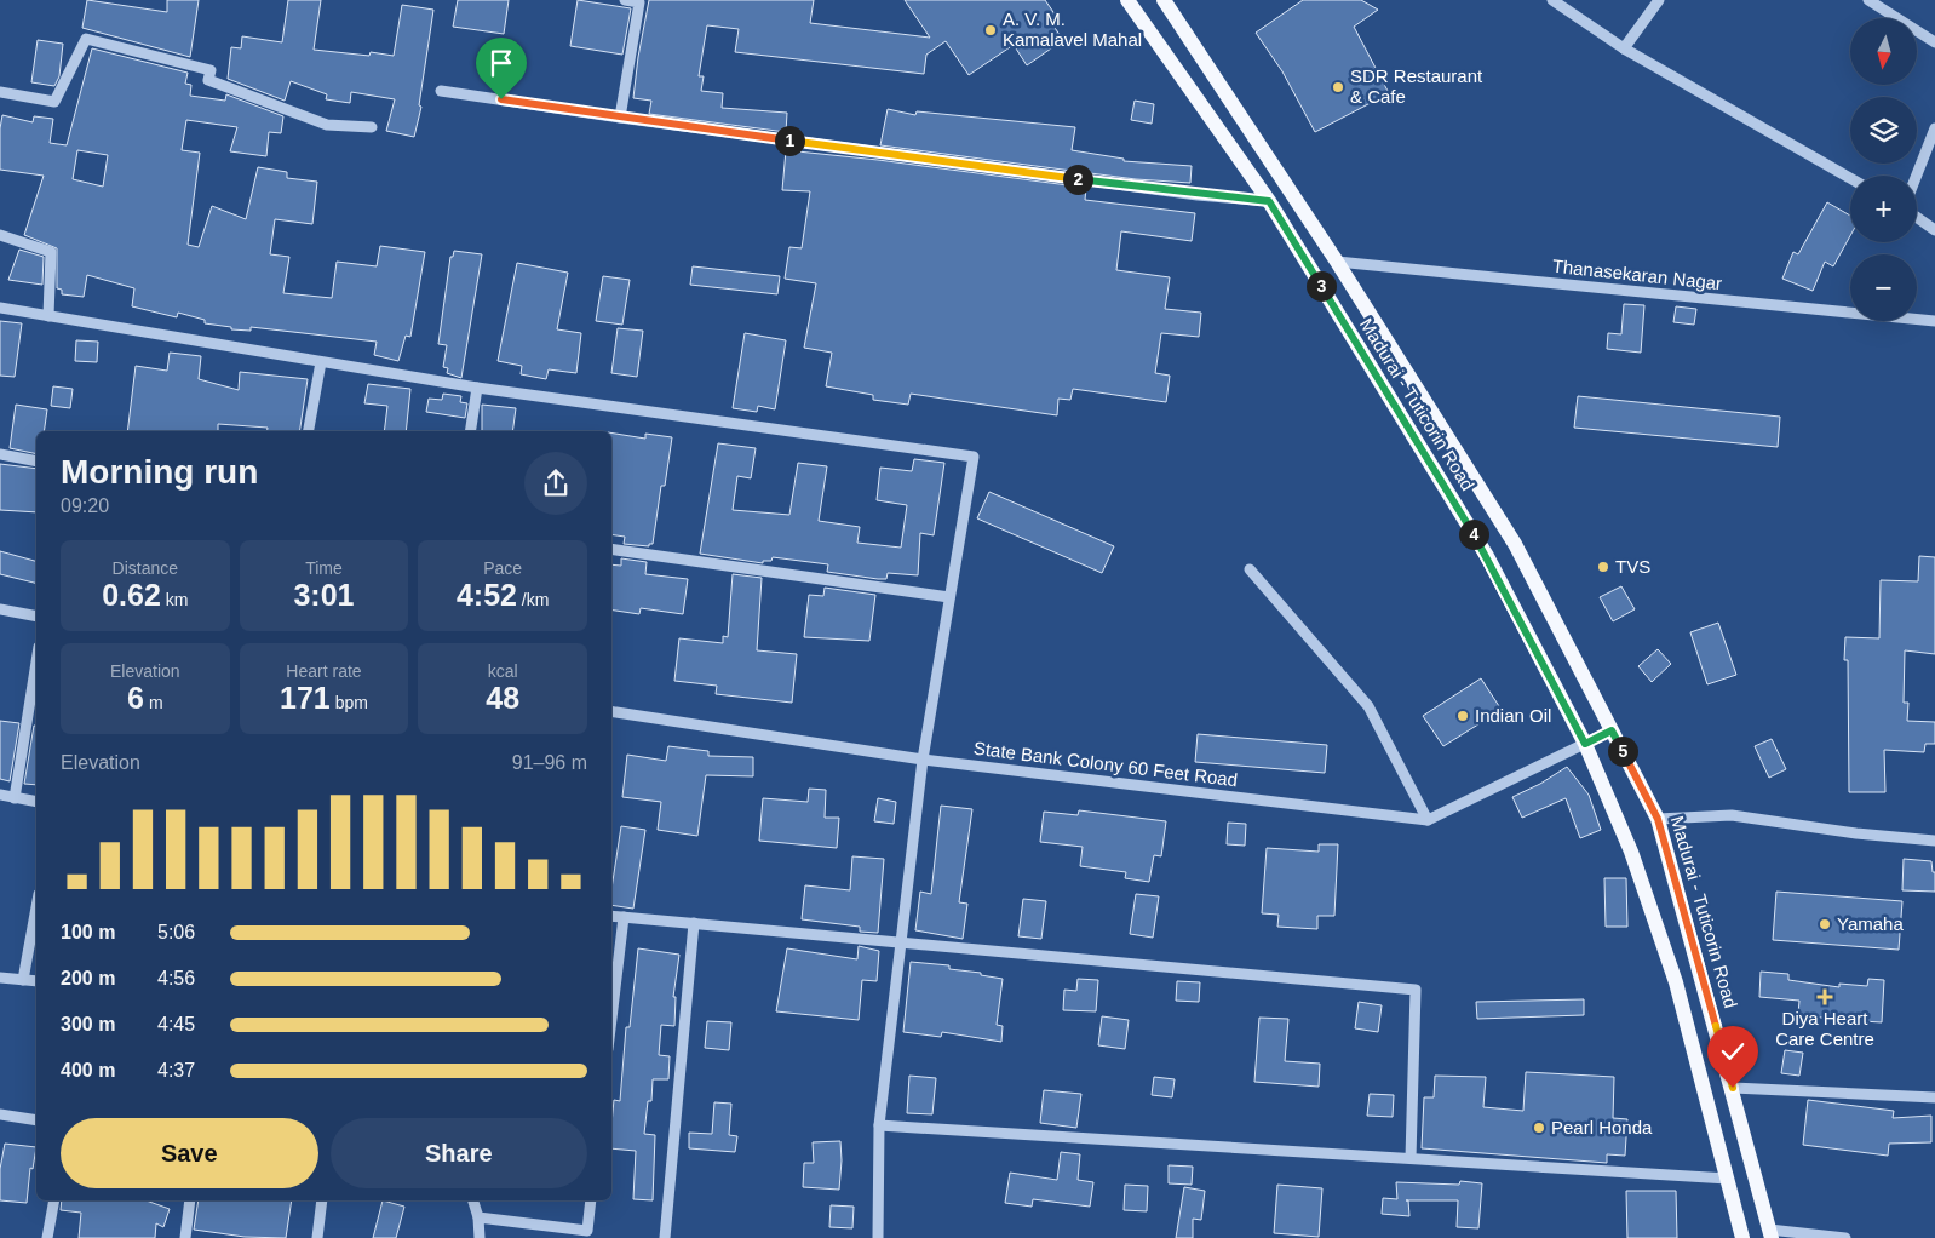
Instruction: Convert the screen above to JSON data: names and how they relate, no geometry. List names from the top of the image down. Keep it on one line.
{"streets":{"main road":["Madurai - Tuticorin Road"],"street":["Thanasekaran Nagar","State Bank Colony 60 Feet Road"]},"crossings":[["Thanasekaran Nagar","Madurai - Tuticorin Road"]],"places":{"other":["A. V. M. Kamalavel Mahal","SDR Restaurant & Cafe","TVS","Indian Oil","Yamaha","Pearl Honda"],"health":["Diya Heart Care Centre"]},"north":"bottom","page":{"map_buttons":["+","−"],"pins":["1","2","3","4","5"],"heading":["Morning run","09:20"],"stats":[["Distance","0.62 km"],["Time","3:01"],["Pace","4:52 /km"],["Elevation","6 m"],["Heart rate","171 bpm"],["kcal","48"]],"chart":["Elevation","91–96 m"],"list":[{"name":"100 m","note":"5:06"},{"name":"200 m","note":"4:56"},{"name":"300 m","note":"4:45"},{"name":"400 m","note":"4:37"}],"buttons":["Save","Share"]}}
